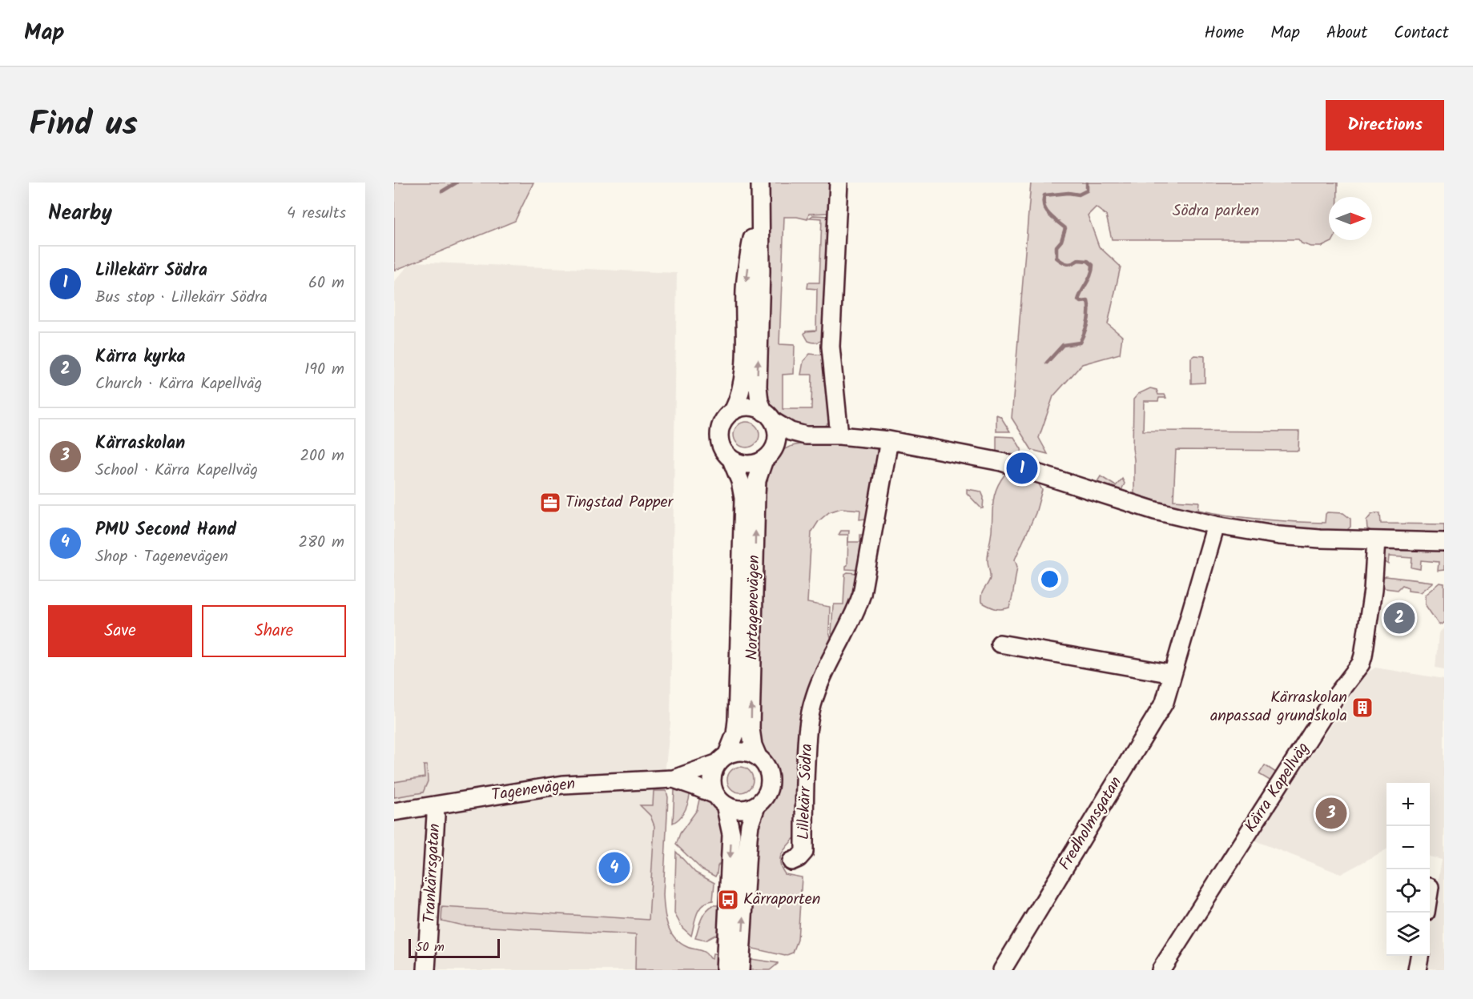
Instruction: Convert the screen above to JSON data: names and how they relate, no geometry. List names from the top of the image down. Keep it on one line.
{"streets":{"street":["Nortagenevägen","Kärra Kapellväg","Tagenevägen","Lillekärr Södra","Fredholmsgatan","Trankärrsgatan"]},"crossings":[["Nortagenevägen","Tagenevägen"],["Tagenevägen","Trankärrsgatan"]],"parks":["Södra parken"],"places":{"office":["Tingstad Papper"],"building":["Kärraskolan anpassad grundskola"],"bus stop":["Kärraporten"]},"scale_bar":"50 m","north":"right","page":{"header":"Map","nav":["Home","Map","About","Contact"],"title":"Find us","buttons":["Directions",["Save","Share"]],"heading":["Nearby","4 results"],"list":[{"mark":"1","name":"Lillekärr Södra","note":"Bus stop · Lillekärr Södra","value":"60 m"},{"mark":"2","name":"Kärra kyrka","note":"Church · Kärra Kapellväg","value":"190 m"},{"mark":"3","name":"Kärraskolan","note":"School · Kärra Kapellväg","value":"200 m"},{"mark":"4","name":"PMU Second Hand","note":"Shop · Tagenevägen","value":"280 m"}],"pins":["1","2","3","4"],"map_buttons":["+","−"],"scale":"50 m"}}
